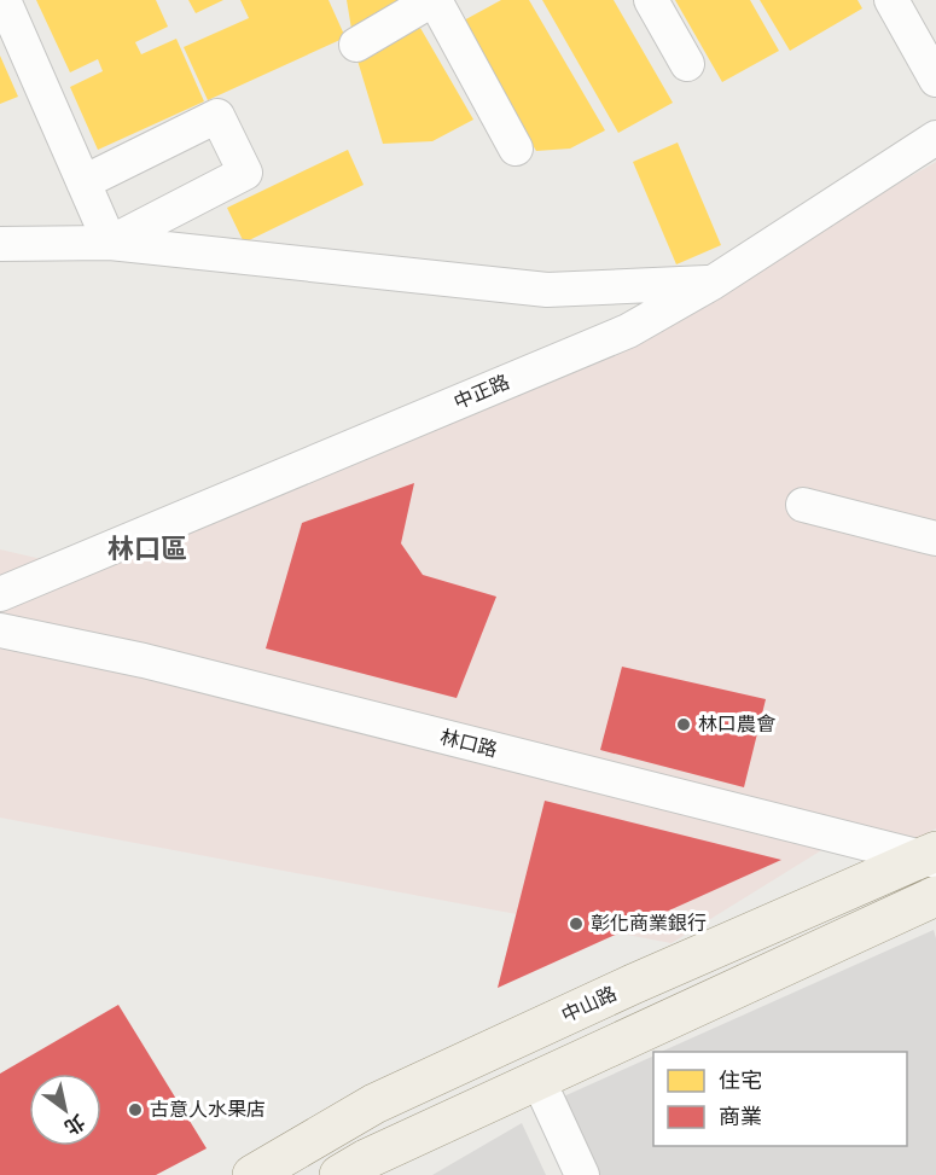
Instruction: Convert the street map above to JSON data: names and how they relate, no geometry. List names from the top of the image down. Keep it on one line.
{"streets":{"main road":["中山路"],"street":["中正路","林口路"]},"crossings":[["林口路","中山路"]],"districts":["林口區"],"places":["林口農會","彰化商業銀行","古意人水果店"],"legend":["住宅","商業"],"north":"bottom right"}
